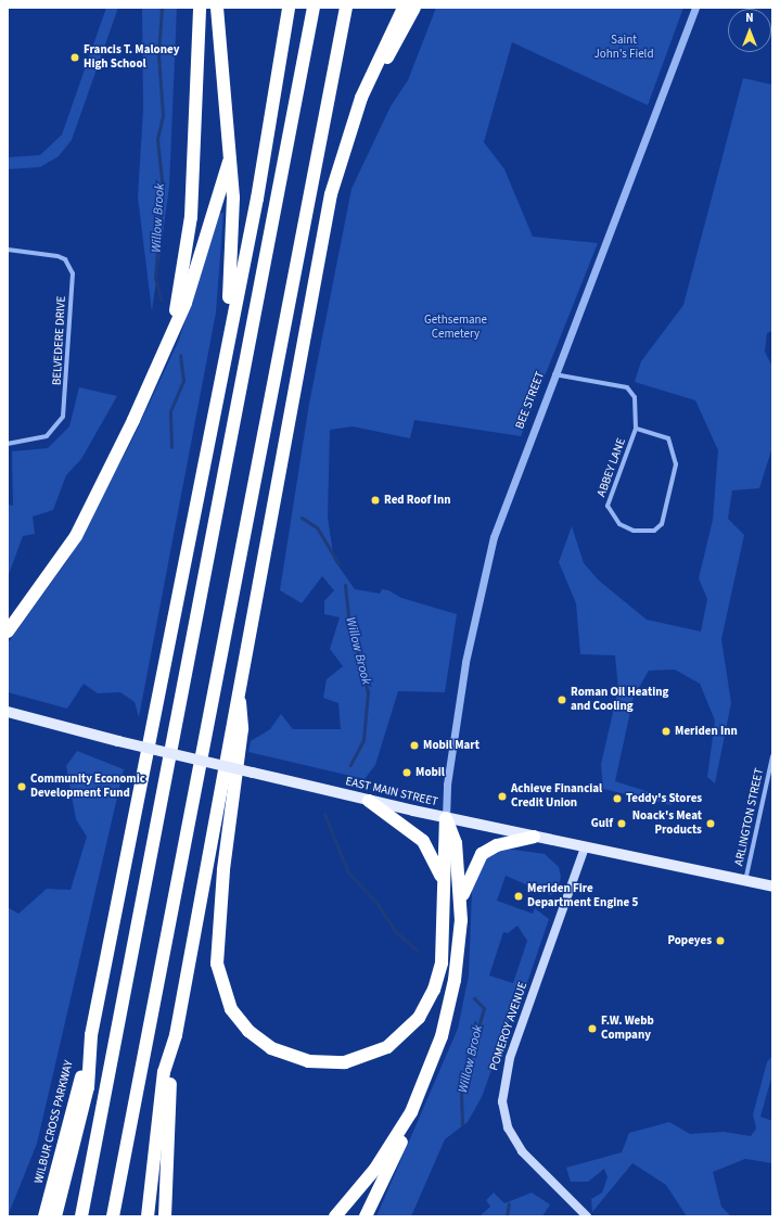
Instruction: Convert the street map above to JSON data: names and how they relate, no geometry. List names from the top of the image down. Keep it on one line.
{"streets":{"highway":["WILBUR CROSS PARKWAY"],"main road":["EAST MAIN STREET","POMEROY AVENUE"],"street":["BELVEDERE DRIVE","BEE STREET","ABBEY LANE","ARLINGTON STREET"]},"crossings":[["BEE STREET","ABBEY LANE"],["BEE STREET","EAST MAIN STREET"],["EAST MAIN STREET","ARLINGTON STREET"],["EAST MAIN STREET","POMEROY AVENUE"]],"water":["Willow Brook"],"parks":["Saint John's Field","Gethsemane Cemetery"],"places":["Francis T. Maloney High School","Red Roof Inn","Roman Oil Heating and Cooling","Meriden Inn","Mobil Mart","Mobil","Community Economic Development Fund","Achieve Financial Credit Union","Teddy's Stores","Gulf","Noack's Meat Products","Meriden Fire Department Engine 5","Popeyes","F.W. Webb Company"],"north":"top"}
